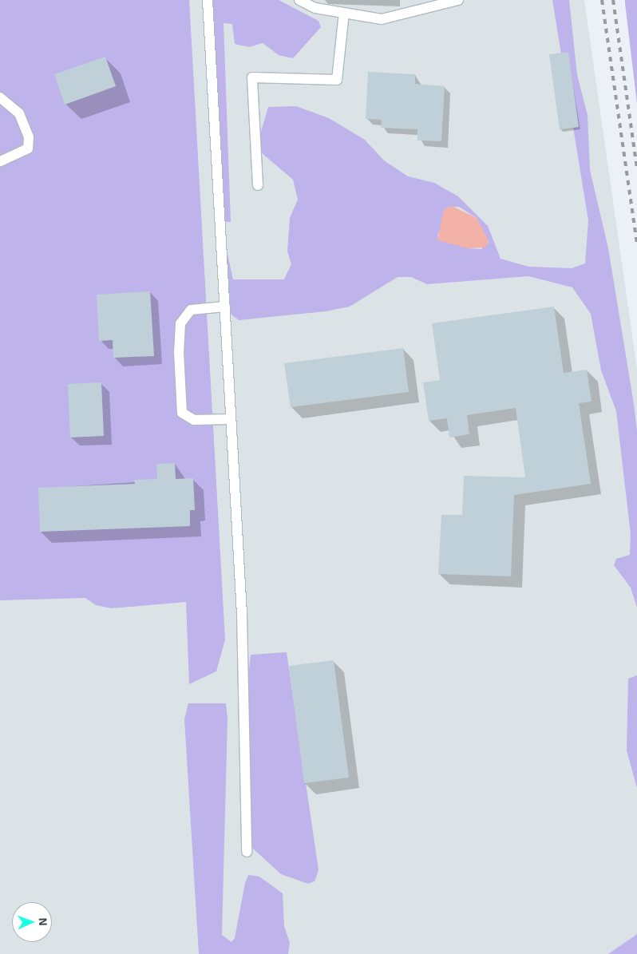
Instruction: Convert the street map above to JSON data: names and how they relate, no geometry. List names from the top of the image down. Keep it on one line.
{"north":"right"}
